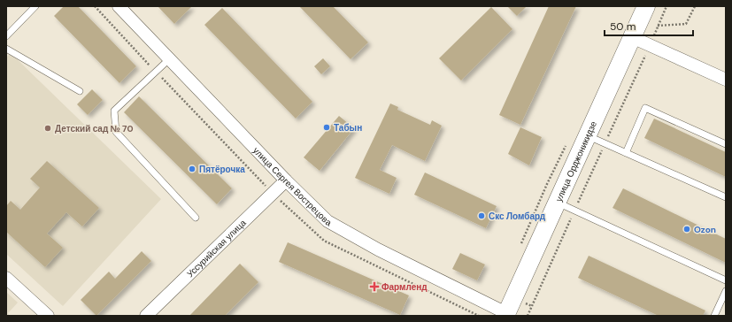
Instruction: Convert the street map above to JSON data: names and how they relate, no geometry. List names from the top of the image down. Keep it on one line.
{"streets":{"main road":["улица Орджоникидзе"],"street":["улица Сергея Вострецова","Уссурийская улица"]},"crossings":[["улица Орджоникидзе","улица Сергея Вострецова"],["улица Сергея Вострецова","Уссурийская улица"]],"places":{"other":["Табын","Детский сад № 70","Пятёрочка","Скс Ломбард","Ozon"],"health":["Фармленд"]},"scale_bar":"50 m"}
